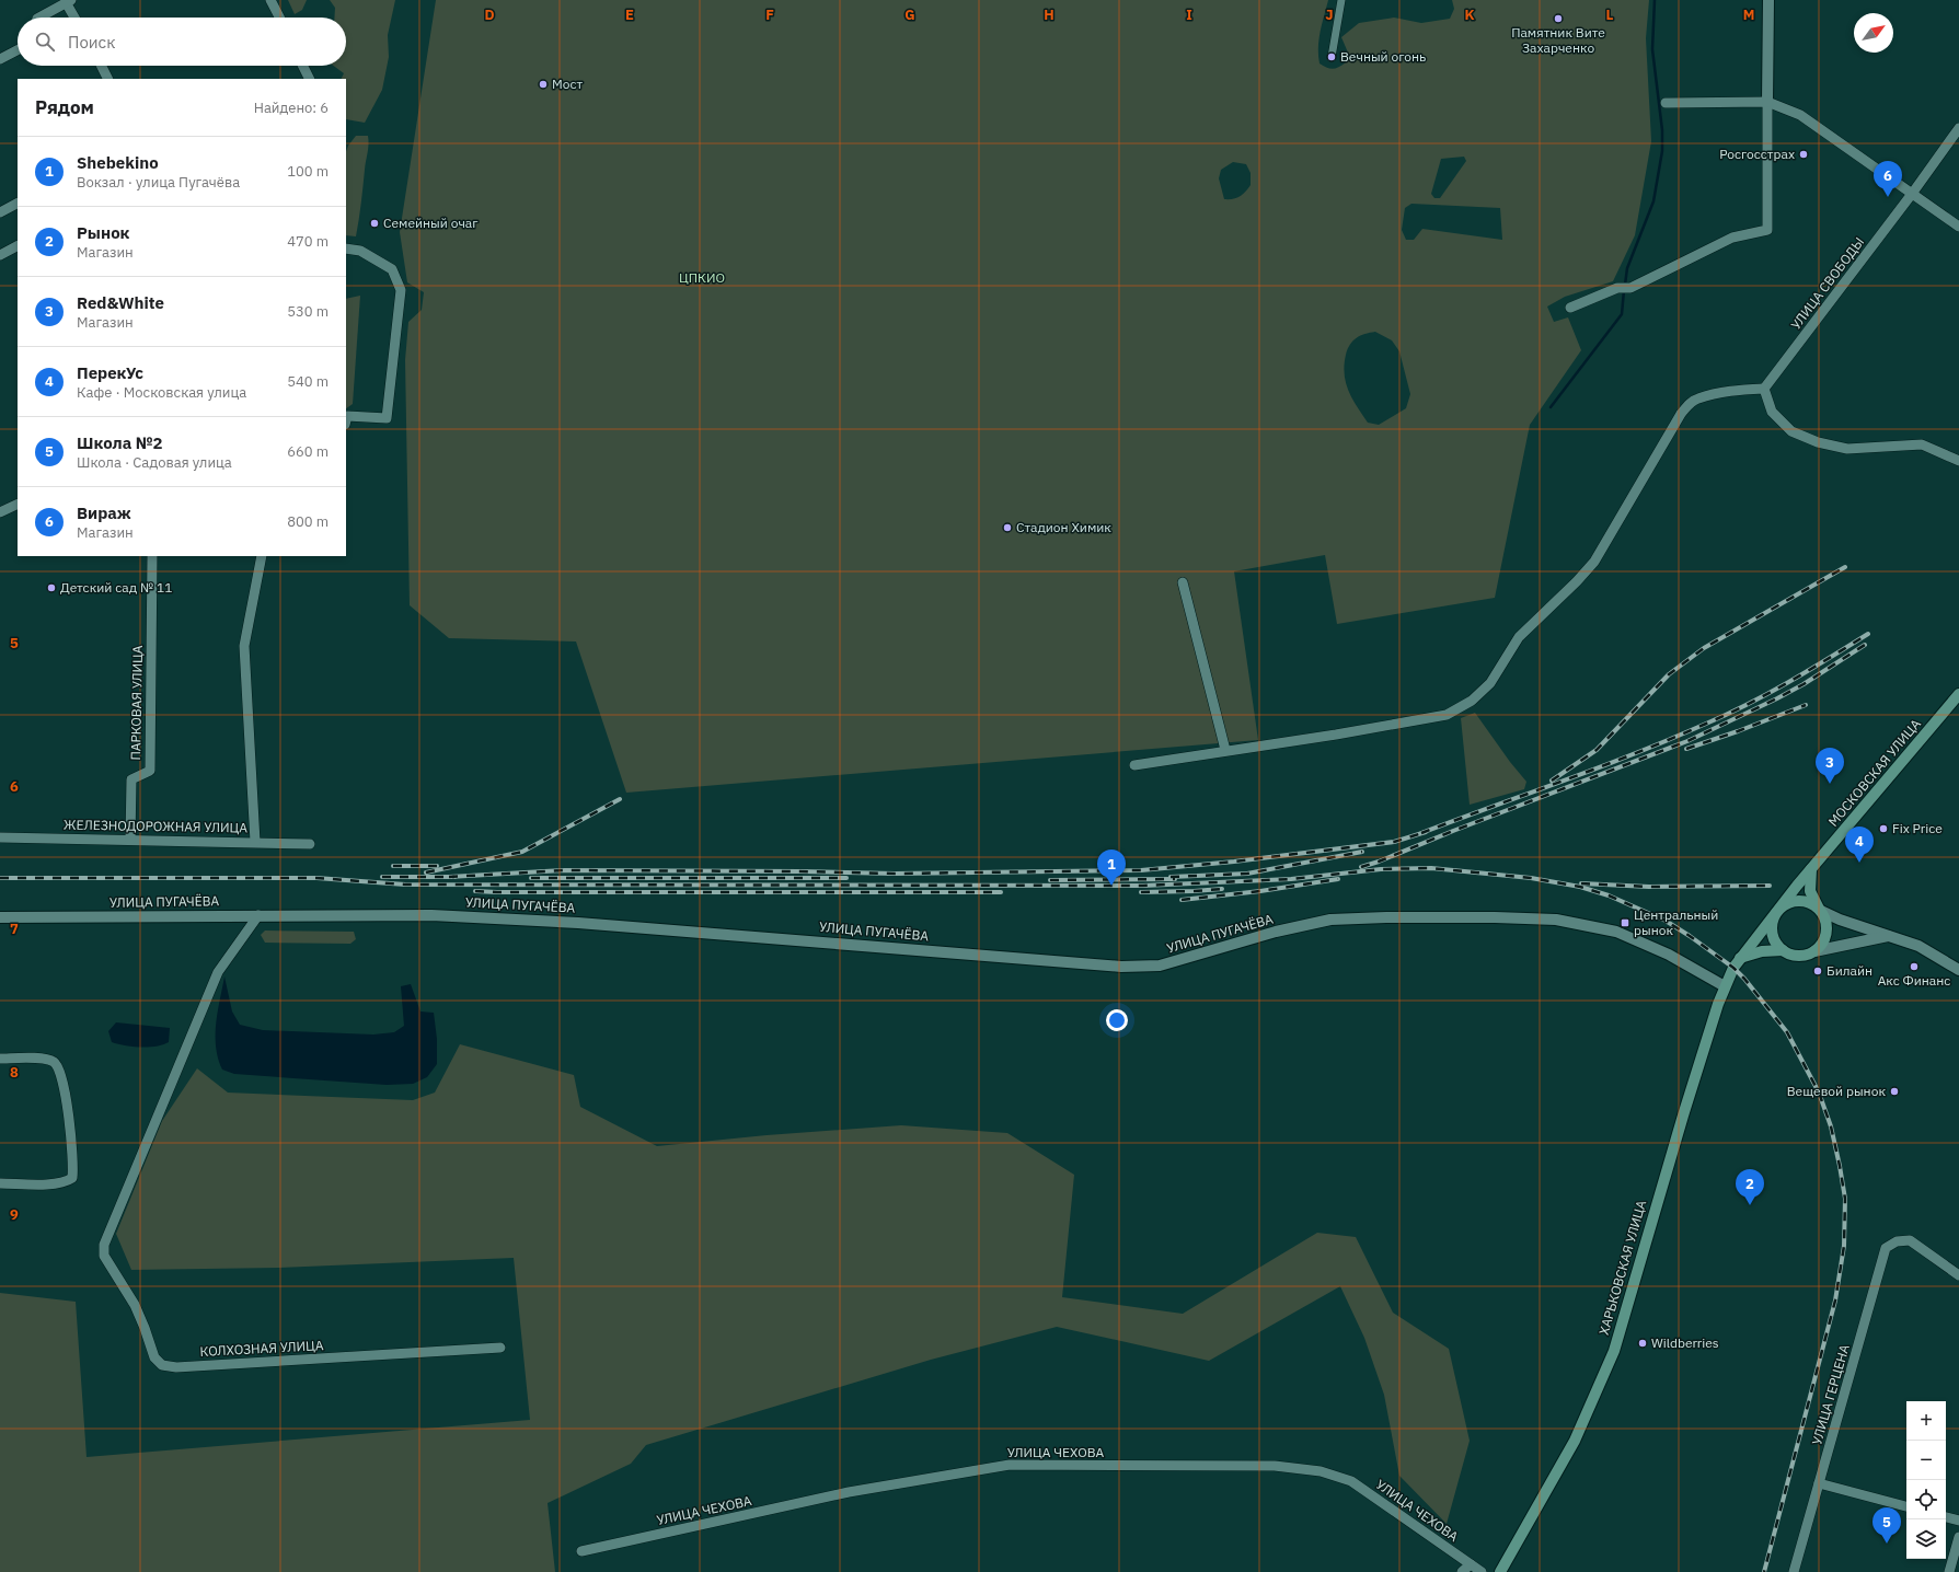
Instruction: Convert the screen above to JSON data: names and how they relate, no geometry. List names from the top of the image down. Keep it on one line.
{"streets":{"main road":["МОСКОВСКАЯ УЛИЦА","ХАРЬКОВСКАЯ УЛИЦА"],"street":["УЛИЦА СВОБОДЫ","ПАРКОВАЯ УЛИЦА","ЖЕЛЕЗНОДОРОЖНАЯ УЛИЦА","УЛИЦА ПУГАЧЁВА","КОЛХОЗНАЯ УЛИЦА","УЛИЦА ГЕРЦЕНА","УЛИЦА ЧЕХОВА"]},"crossings":[["ПАРКОВАЯ УЛИЦА","ЖЕЛЕЗНОДОРОЖНАЯ УЛИЦА"],["МОСКОВСКАЯ УЛИЦА","ХАРЬКОВСКАЯ УЛИЦА"],["УЛИЦА ПУГАЧЁВА","ХАРЬКОВСКАЯ УЛИЦА"],["УЛИЦА ПУГАЧЁВА","КОЛХОЗНАЯ УЛИЦА"]],"parks":["ЦПКИО"],"places":{"other":["Памятник Вите Захарченко","Вечный огонь","Мост","Росгосстрах","Семейный очаг","Стадион Химик","Детский сад № 11","Fix Price","Акс Финанс","Билайн","Вещевой рынок","Wildberries"],"transit":["Центральный рынок"]},"north":"top right","page":{"search":"Поиск","heading":["Рядом","Найдено: 6"],"list":[{"mark":"1","name":"Shebekino","note":"Вокзал · улица Пугачёва","value":"100 m"},{"mark":"2","name":"Рынок","note":"Магазин","value":"470 m"},{"mark":"3","name":"Red&White","note":"Магазин","value":"530 m"},{"mark":"4","name":"ПерекУс","note":"Кафе · Московская улица","value":"540 m"},{"mark":"5","name":"Школа №2","note":"Школа · Садовая улица","value":"660 m"},{"mark":"6","name":"Вираж","note":"Магазин","value":"800 m"}],"pins":["6","3","4","1","2","5"],"map_buttons":["+","−"]},"grid":{"columns":["D","E","F","G","H","I","J","K","L","M"],"rows":["5","6","7","8","9"]}}
